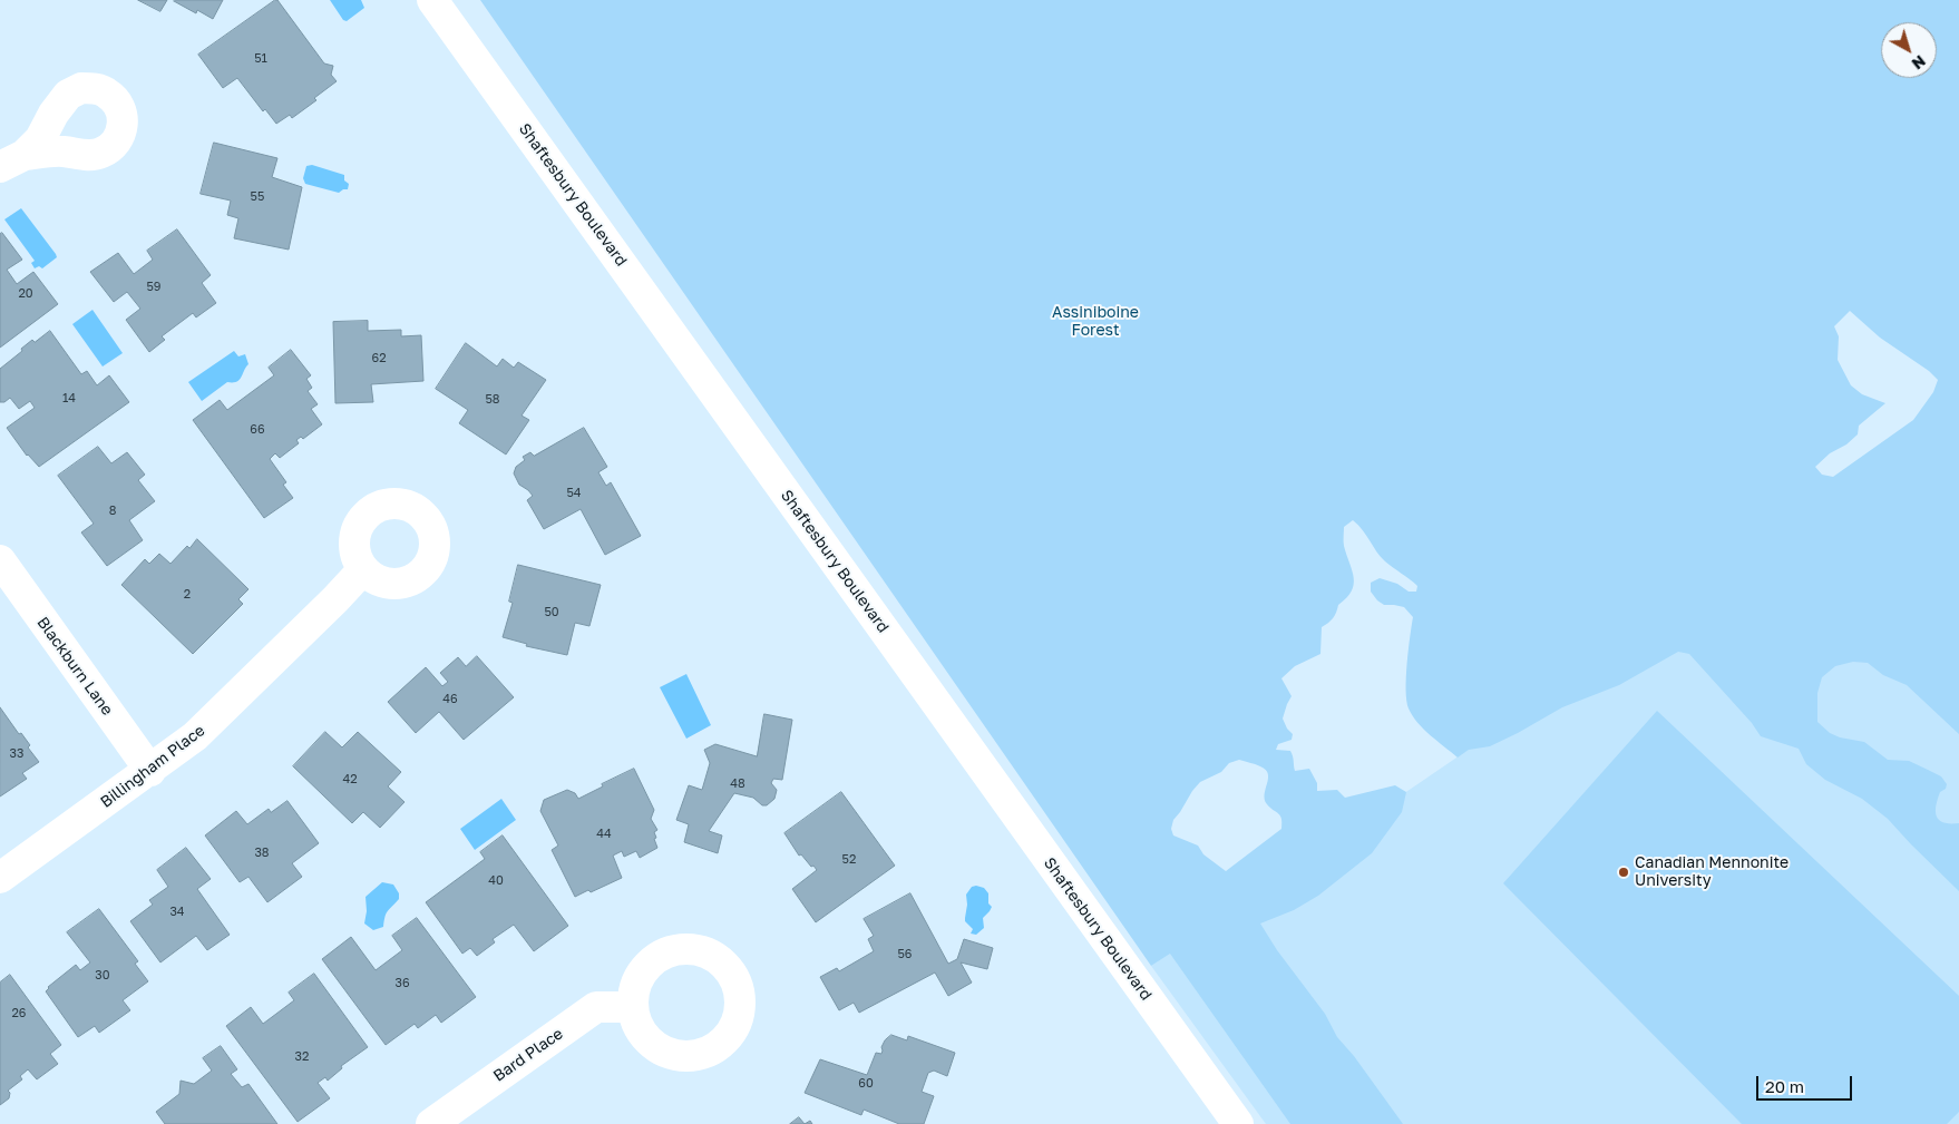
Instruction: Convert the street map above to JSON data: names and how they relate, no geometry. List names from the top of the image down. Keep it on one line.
{"streets":{"street":["Shaftesbury Boulevard","Blackburn Lane","Billingham Place","Bard Place"]},"crossings":[["Blackburn Lane","Billingham Place"]],"parks":["Assiniboine Forest"],"places":["Canadian Mennonite University"],"house_numbers":["51","55","59","20","62","14","58","66","54","8","2","50","46","33","42","48","44","38","52","40","34","56","30","36","26","32","60"],"scale_bar":"20 m","north":"bottom right"}
